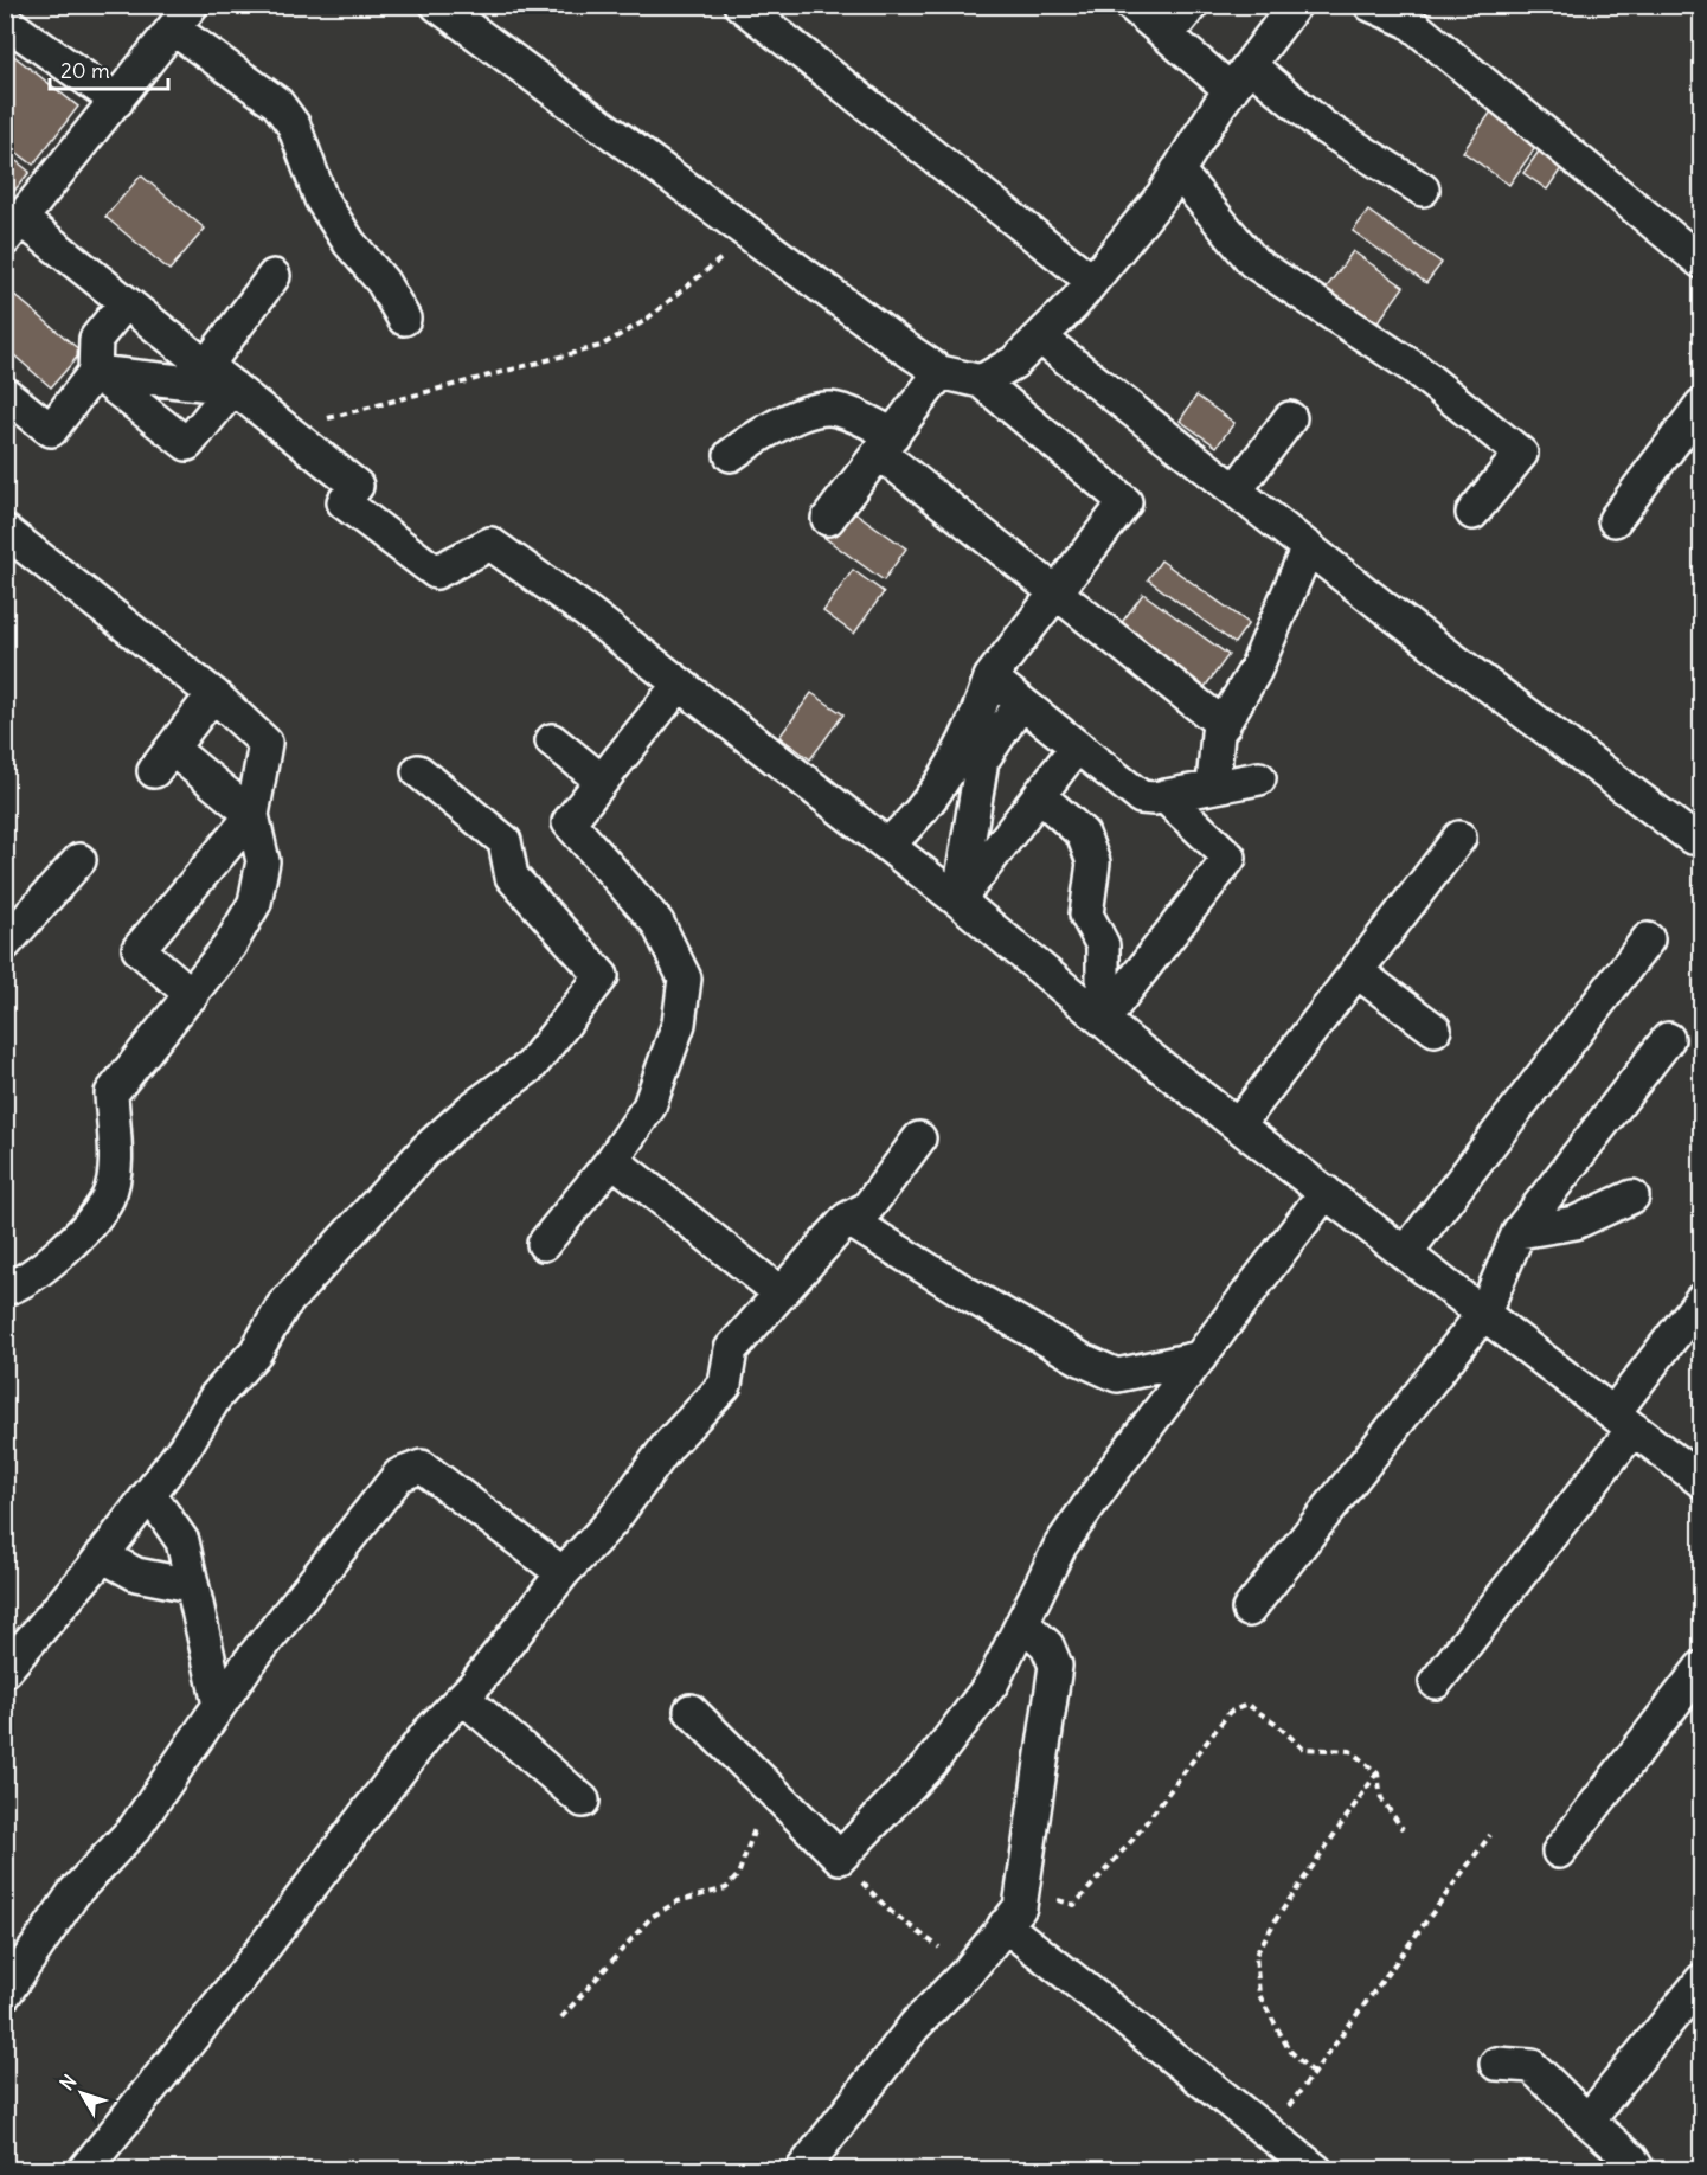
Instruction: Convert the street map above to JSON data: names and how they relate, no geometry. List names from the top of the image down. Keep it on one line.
{"scale_bar":"20 m","north":"top left"}
